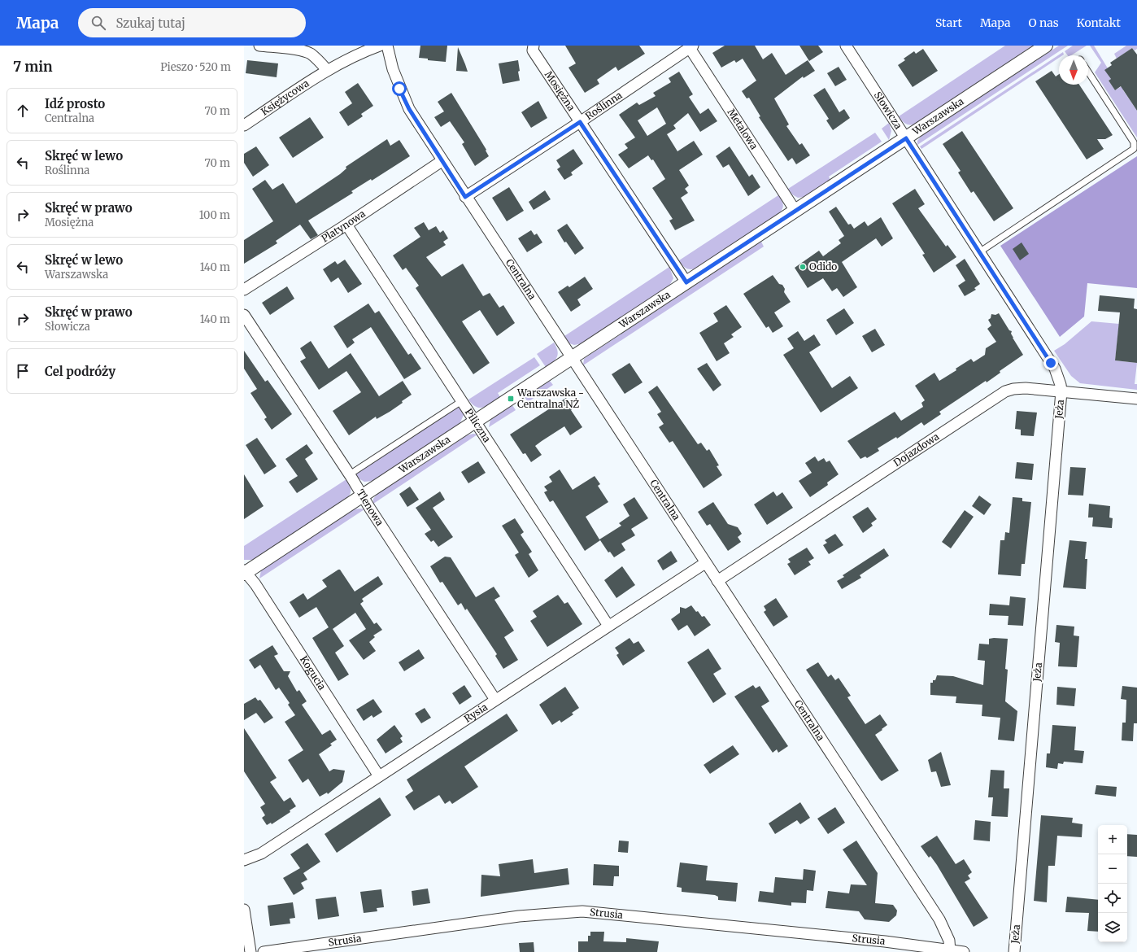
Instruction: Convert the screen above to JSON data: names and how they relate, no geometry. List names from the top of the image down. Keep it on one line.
{"streets":{"street":["Mosiężna","Księżycowa","Roślinna","Słowicza","Warszawska","Metalowa","Platynowa","Centralna","Jeża","Piliczna","Dojazdowa","Tlenowa","Kogucia","Rysia","Strusia"]},"crossings":[["Mosiężna","Roślinna"],["Mosiężna","Warszawska"],["Roślinna","Metalowa"],["Roślinna","Centralna"],["Słowicza","Warszawska"],["Słowicza","Jeża"],["Słowicza","Dojazdowa"],["Warszawska","Metalowa"],["Warszawska","Centralna"],["Warszawska","Piliczna"],["Warszawska","Tlenowa"],["Warszawska","Kogucia"],["Platynowa","Centralna"],["Platynowa","Piliczna"],["Centralna","Dojazdowa"],["Centralna","Rysia"],["Centralna","Strusia"],["Jeża","Dojazdowa"],["Piliczna","Rysia"],["Tlenowa","Rysia"],["Kogucia","Rysia"]],"places":{"other":["Odido"],"transit":["Warszawska - Centralna NŻ"]},"north":"bottom","page":{"header":"Mapa","search":"Szukaj tutaj","nav":["Start","Mapa","O nas","Kontakt"],"heading":["7 min","Pieszo · 520 m"],"list":[["Idź prosto","Centralna","70 m"],["Skręć w lewo","Roślinna","70 m"],["Skręć w prawo","Mosiężna","100 m"],["Skręć w lewo","Warszawska","140 m"],["Skręć w prawo","Słowicza","140 m"],"Cel podróży"],"map_buttons":["+","−"]}}
